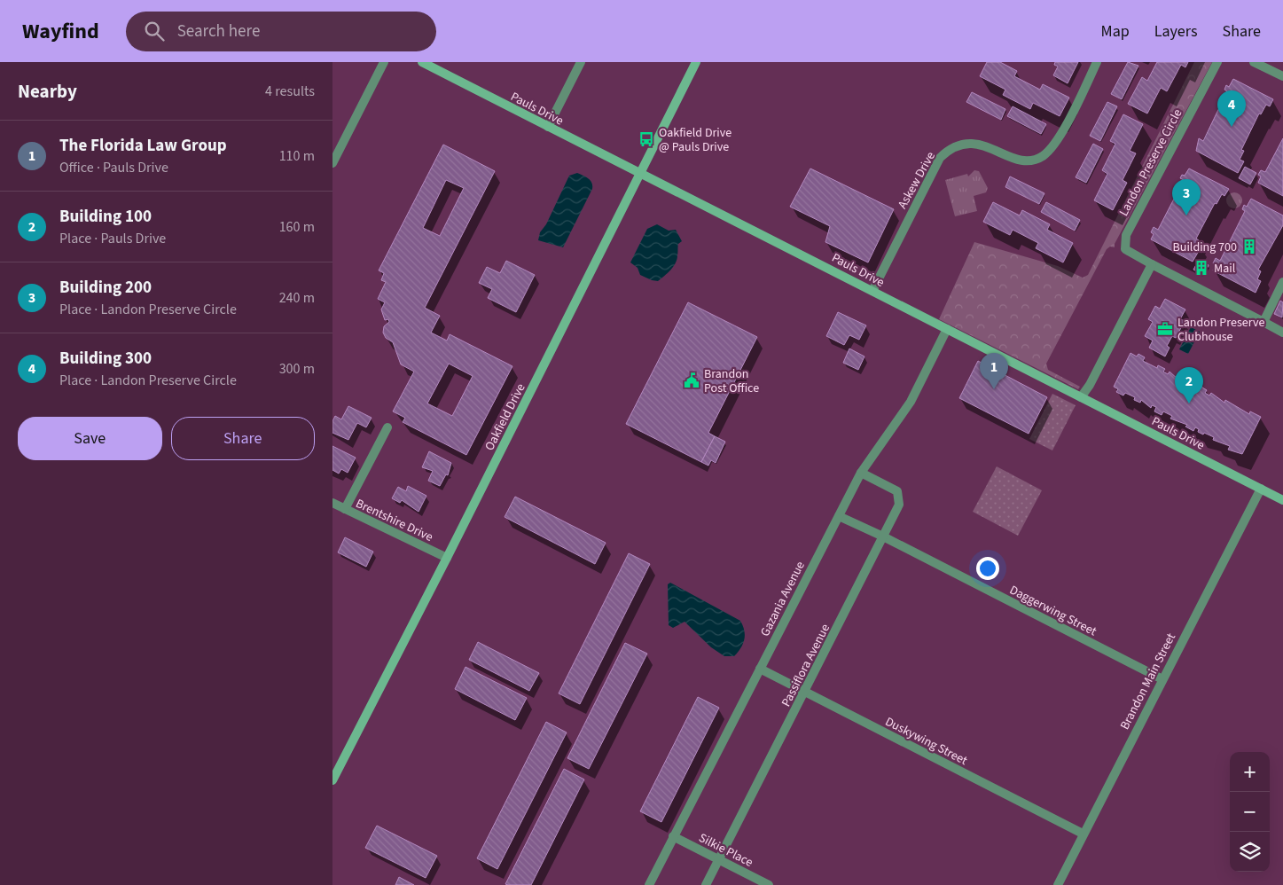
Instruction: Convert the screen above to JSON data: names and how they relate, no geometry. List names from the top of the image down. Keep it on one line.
{"streets":{"street":["Pauls Drive","Landon Preserve Circle","Askew Drive","Oakfield Drive","Brentshire Drive","Gazania Avenue","Daggerwing Street","Passiflora Avenue","Brandon Main Street","Duskywing Street","Silkie Place"]},"crossings":[["Pauls Drive","Askew Drive"],["Pauls Drive","Oakfield Drive"],["Pauls Drive","Gazania Avenue"],["Pauls Drive","Brandon Main Street"],["Oakfield Drive","Brentshire Drive"],["Gazania Avenue","Daggerwing Street"],["Gazania Avenue","Passiflora Avenue"],["Gazania Avenue","Duskywing Street"],["Gazania Avenue","Silkie Place"],["Daggerwing Street","Passiflora Avenue"],["Daggerwing Street","Brandon Main Street"],["Passiflora Avenue","Duskywing Street"],["Passiflora Avenue","Silkie Place"],["Brandon Main Street","Duskywing Street"]],"places":{"bus stop":["Oakfield Drive @ Pauls Drive"],"building":["Building 700","Mail"],"office":["Landon Preserve Clubhouse"],"public building":["Brandon Post Office"]},"page":{"header":"Wayfind","search":"Search here","nav":["Map","Layers","Share"],"heading":["Nearby","4 results"],"pins":["4","3","1","2"],"list":[{"mark":"1","name":"The Florida Law Group","note":"Office · Pauls Drive","value":"110 m"},{"mark":"2","name":"Building 100","note":"Place · Pauls Drive","value":"160 m"},{"mark":"3","name":"Building 200","note":"Place · Landon Preserve Circle","value":"240 m"},{"mark":"4","name":"Building 300","note":"Place · Landon Preserve Circle","value":"300 m"}],"buttons":["Save","Share"],"map_buttons":["+","−"]}}
